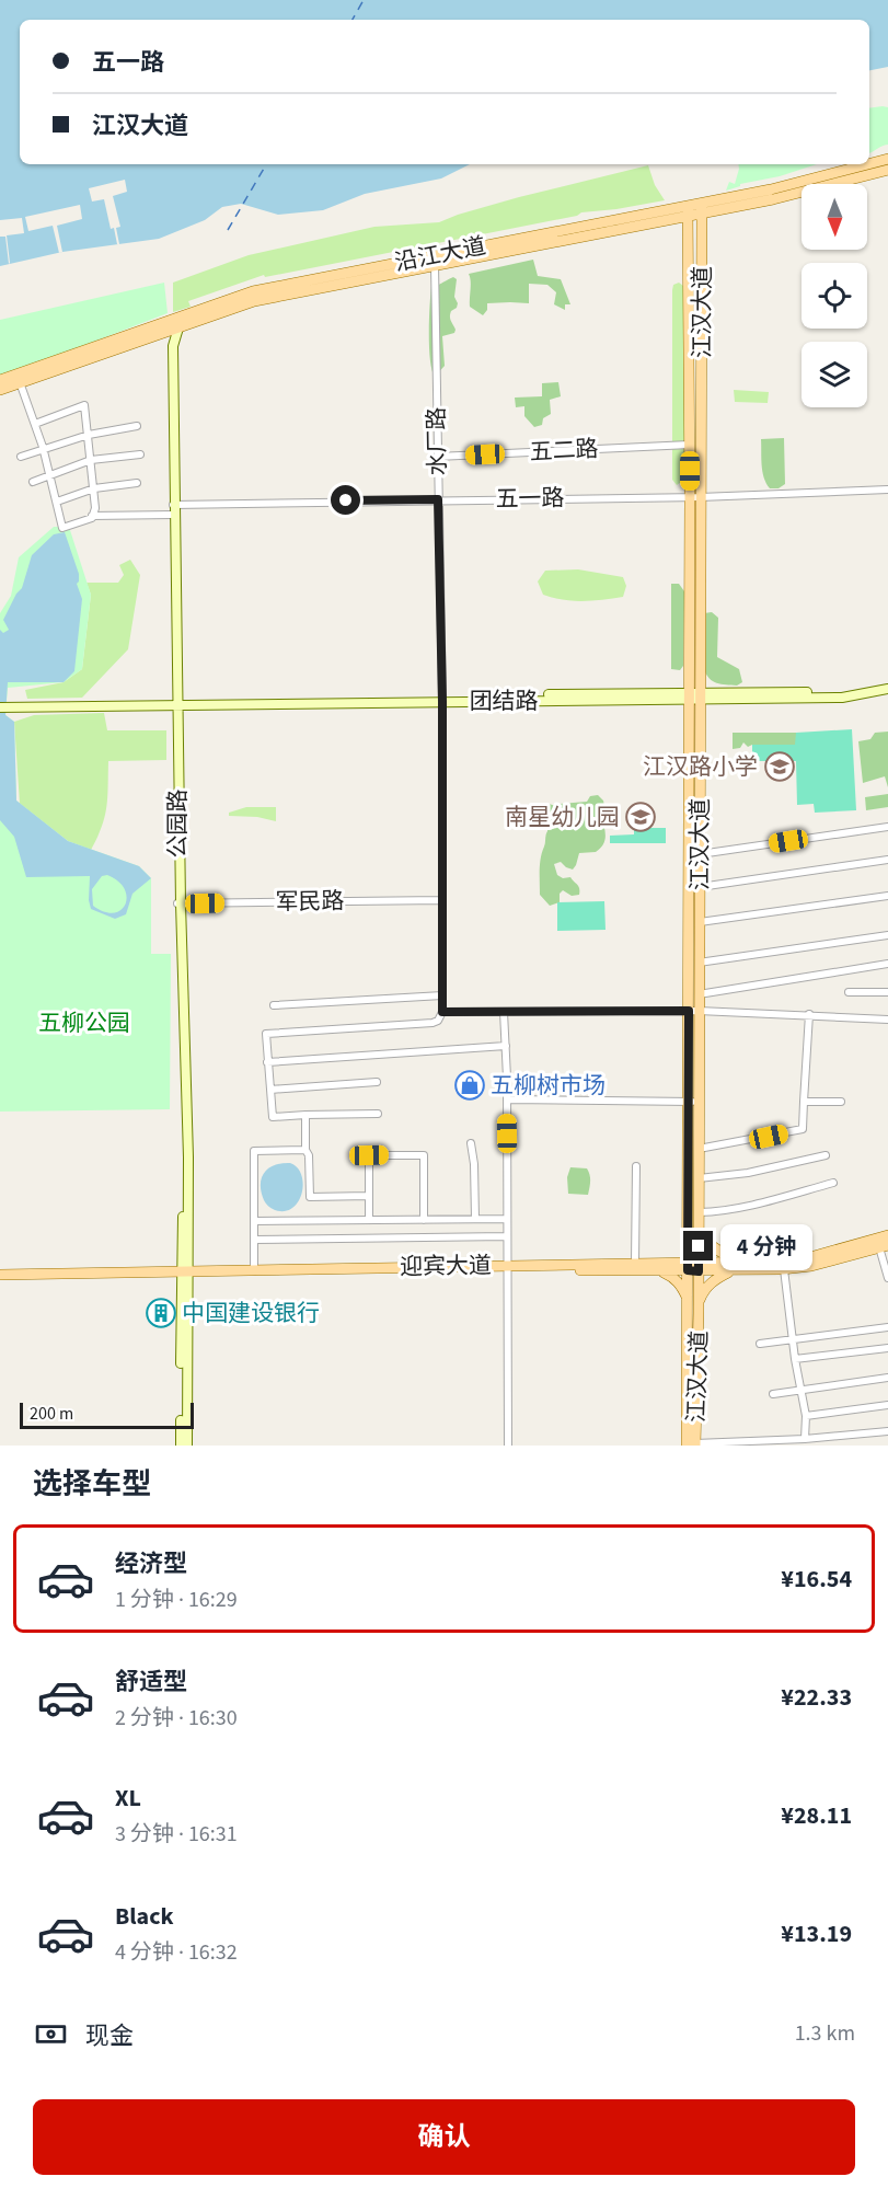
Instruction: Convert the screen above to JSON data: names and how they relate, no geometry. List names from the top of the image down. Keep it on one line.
{"streets":{"main road":["沿江大道","江汉大道","迎宾大道"],"street":["水厂路","五二路","五一路","团结路","公园路","军民路"]},"crossings":[["沿江大道","江汉大道"],["沿江大道","水厂路"],["沿江大道","公园路"],["江汉大道","五二路"],["江汉大道","五一路"],["江汉大道","团结路"],["江汉大道","迎宾大道"],["水厂路","五二路"],["水厂路","五一路"],["水厂路","团结路"],["水厂路","军民路"],["五一路","公园路"],["团结路","公园路"],["公园路","军民路"],["公园路","迎宾大道"]],"parks":["五柳公园"],"places":{"school or university":["江汉路小学","南星幼儿园"],"shop":["五柳树市场"],"building":["中国建设银行"]},"scale_bar":"200 m","north":"bottom","page":{"banner":["五一路","江汉大道"],"bubble":"4 分钟","scale":"200 m","heading":"选择车型","list":[{"name":"经济型","note":"1 分钟 · 16:29","value":"¥16.54"},{"name":"舒适型","note":"2 分钟 · 16:30","value":"¥22.33"},{"name":"XL","note":"3 分钟 · 16:31","value":"¥28.11"},{"name":"Black","note":"4 分钟 · 16:32","value":"¥13.19"}],"pay":["现金","1.3 km"],"buttons":"确认"}}
